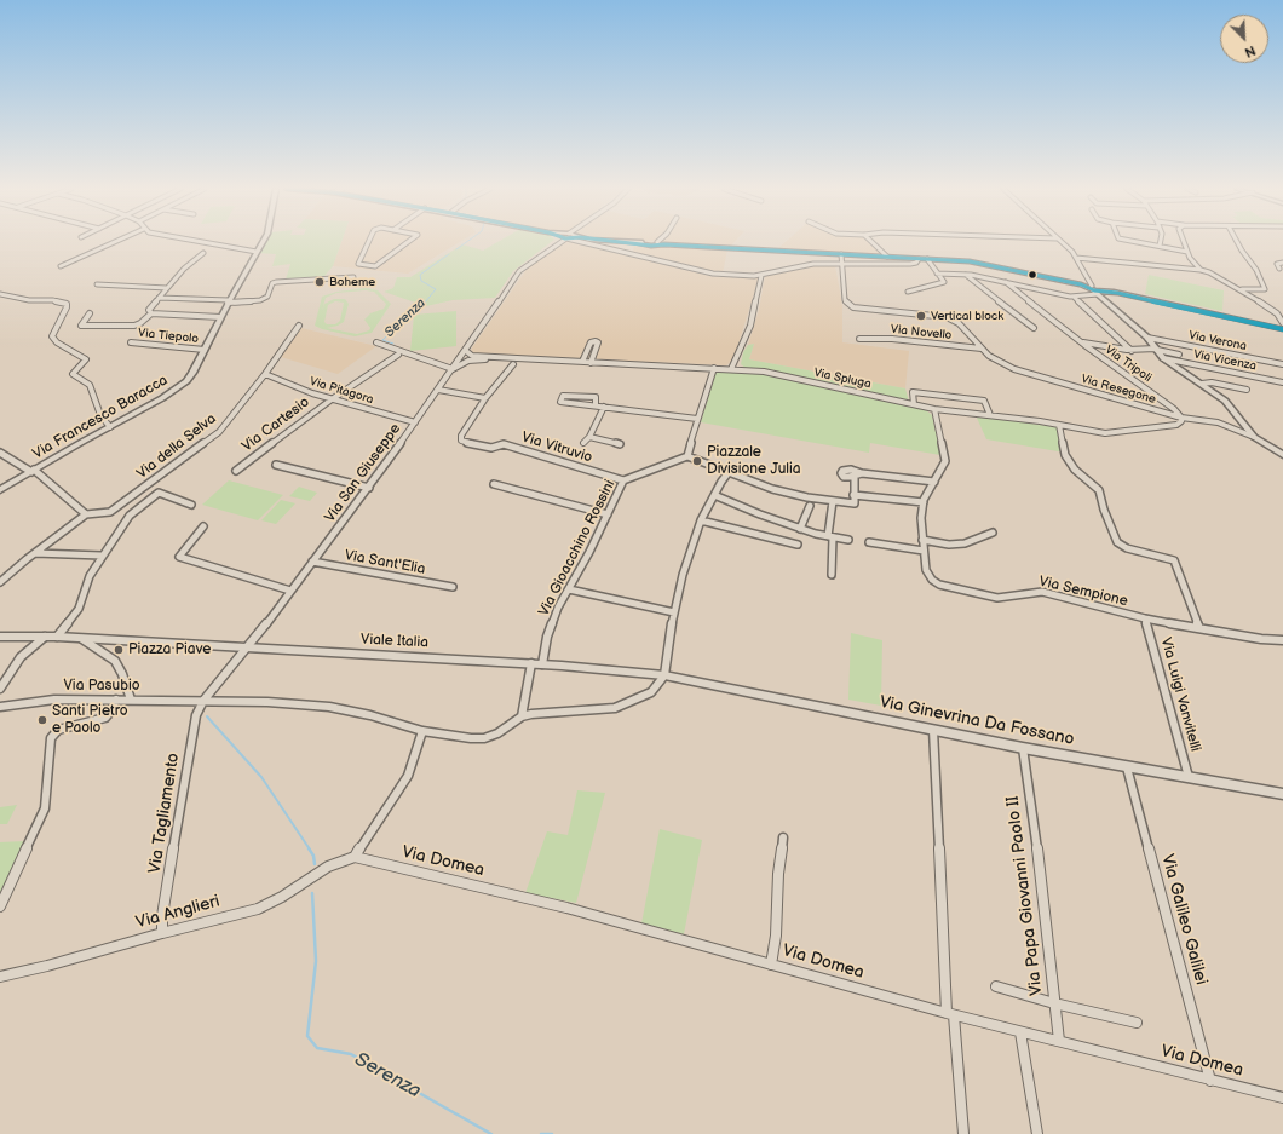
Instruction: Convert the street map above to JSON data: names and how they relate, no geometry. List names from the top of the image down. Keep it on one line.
{"streets":{"street":["Via Novello","Via Tiepolo","Via Verona","Via Vicenza","Via Tripoli","Via Spluga","Via Resegone","Via Pitagora","Via Francesco Baracca","Via Cartesio","Via della Selva","Via Vitruvio","Via San Giuseppe","Via Gioacchino Rossini","Via Sant'Elia","Via Sempione","Viale Italia","Via Pasubio","Via Luigi Vanvitelli","Via Ginevrina Da Fossano","Via Tagliamento","Via Domea","Via Papa Giovanni Paolo II","Via Anglieri","Via Galileo Galilei"]},"crossings":[["Via Novello","Via Resegone"],["Via Tiepolo","Via Francesco Baracca"],["Via Tripoli","Via Spluga"],["Via Tripoli","Via Resegone"],["Via Spluga","Via Resegone"],["Via Spluga","Via San Giuseppe"],["Via Spluga","Via Sempione"],["Via Pitagora","Via Cartesio"],["Via Pitagora","Via della Selva"],["Via Pitagora","Via San Giuseppe"],["Via Vitruvio","Via Gioacchino Rossini"],["Via San Giuseppe","Via Sant'Elia"],["Via San Giuseppe","Viale Italia"],["Via San Giuseppe","Via Tagliamento"],["Via Gioacchino Rossini","Viale Italia"],["Via Sempione","Via Luigi Vanvitelli"],["Viale Italia","Via Ginevrina Da Fossano"],["Viale Italia","Via Tagliamento"],["Via Pasubio","Via Tagliamento"],["Via Luigi Vanvitelli","Via Ginevrina Da Fossano"],["Via Ginevrina Da Fossano","Via Papa Giovanni Paolo II"],["Via Ginevrina Da Fossano","Via Galileo Galilei"],["Via Tagliamento","Via Anglieri"],["Via Domea","Via Papa Giovanni Paolo II"],["Via Domea","Via Anglieri"],["Via Domea","Via Galileo Galilei"]],"water":["Serenza"],"places":["Boheme","Vertical block","Piazzale Divisione Julia","Piazza Piave","Santi Pietro e Paolo"],"north":"bottom right"}
